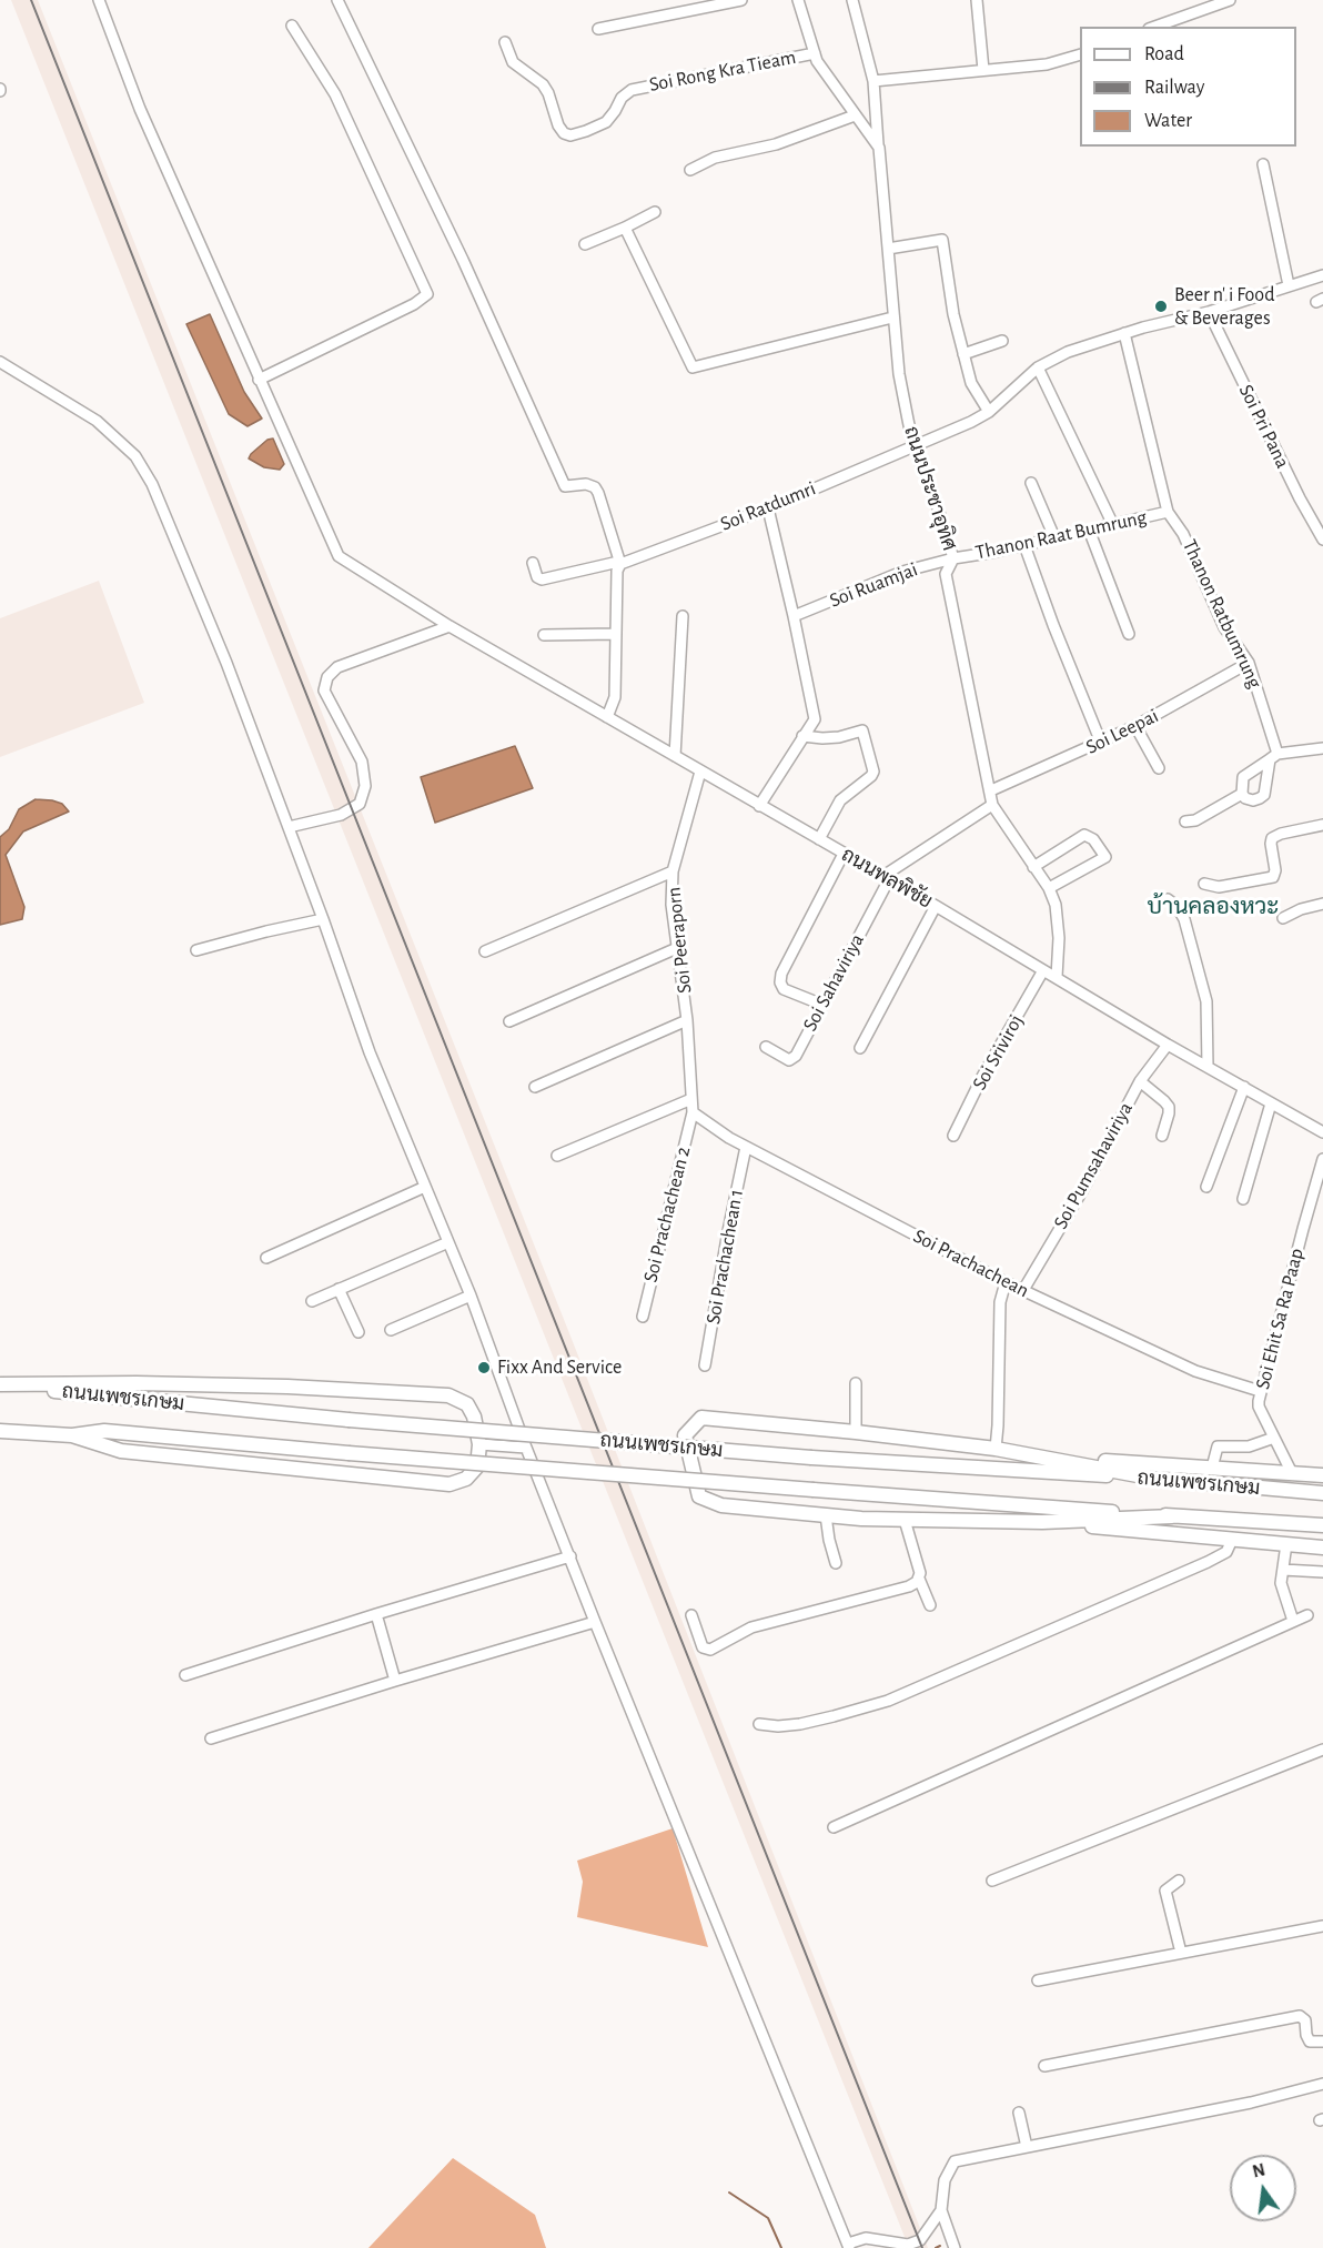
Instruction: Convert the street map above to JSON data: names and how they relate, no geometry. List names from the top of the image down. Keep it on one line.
{"streets":{"highway":["ถนนเพชรเกษม"],"street":["Soi Rong Kra Tieam","Soi Pri Pana","ถนนประชาอุทิศ","Soi Ratdumri","Thanon Raat Bumrung","Soi Ruamjai","Thanon Ratbumrung","Soi Leepai","ถนนพลพิชัย","Soi Peeraporn","Soi Sahaviriya","Soi Sriviroj","Soi Pumsahaviriya","Soi Prachachean 2","Soi Prachachean 1","Soi Prachachean","Soi Ehit Sa Ra Paap"]},"crossings":[["Soi Pri Pana","Soi Ratdumri"],["ถนนประชาอุทิศ","Soi Ratdumri"],["ถนนประชาอุทิศ","Thanon Raat Bumrung"],["ถนนประชาอุทิศ","Soi Ruamjai"],["ถนนประชาอุทิศ","Soi Leepai"],["ถนนประชาอุทิศ","ถนนพลพิชัย"],["Soi Ratdumri","Thanon Ratbumrung"],["Thanon Raat Bumrung","Soi Ruamjai"],["Thanon Raat Bumrung","Thanon Ratbumrung"],["Thanon Ratbumrung","Soi Leepai"],["ถนนพลพิชัย","Soi Peeraporn"],["ถนนพลพิชัย","Soi Sahaviriya"],["ถนนพลพิชัย","Soi Sriviroj"],["ถนนพลพิชัย","Soi Pumsahaviriya"],["Soi Peeraporn","Soi Prachachean 2"],["Soi Peeraporn","Soi Prachachean"],["Soi Pumsahaviriya","Soi Prachachean"],["Soi Prachachean 2","Soi Prachachean"],["Soi Prachachean 1","Soi Prachachean"],["Soi Prachachean","Soi Ehit Sa Ra Paap"]],"districts":["บ้านคลองหวะ"],"places":["Beer n' i Food & Beverages","Fixx And Service"],"legend":["Road","Railway","Water"],"north":"top"}
